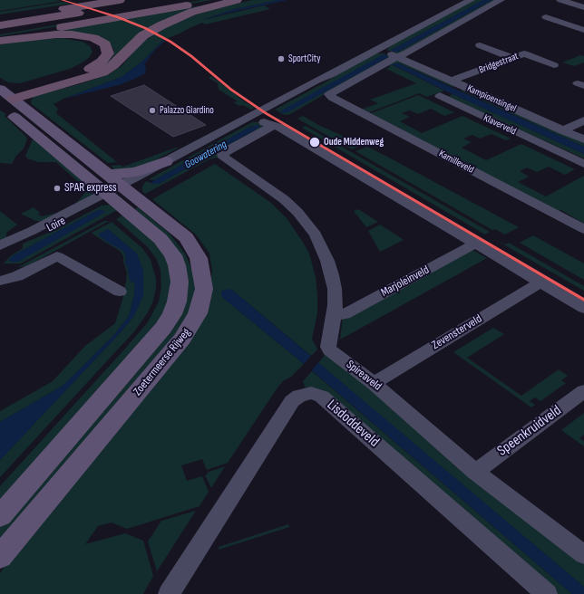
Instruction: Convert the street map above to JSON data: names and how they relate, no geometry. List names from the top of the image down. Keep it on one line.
{"streets":{"main road":["Zoetermeerse Rijweg"],"street":["Bridgestraat","Kampioensingel","Klaverveld","Kamilleveld","Loire","Marjoleinveld","Zevensterveld","Spireaveld","Lisdoddeveld","Speenkruidveld"]},"crossings":[["Bridgestraat","Kampioensingel"],["Bridgestraat","Klaverveld"],["Kampioensingel","Klaverveld"],["Kampioensingel","Kamilleveld"],["Loire","Zoetermeerse Rijweg"],["Marjoleinveld","Spireaveld"],["Zevensterveld","Spireaveld"],["Spireaveld","Speenkruidveld"]],"water":["Goowatering"],"places":["SportCity","Palazzo Giardino","Oude Middenweg","SPAR express"]}
